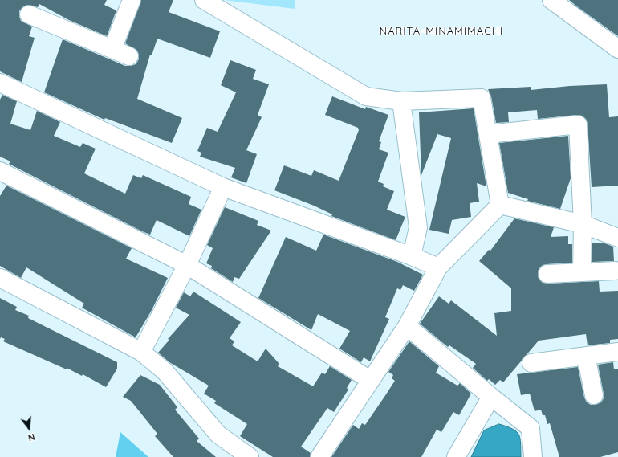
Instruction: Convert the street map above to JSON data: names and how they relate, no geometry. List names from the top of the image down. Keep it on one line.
{"districts":["NARITA-MINAMIMACHI"],"north":"bottom"}
